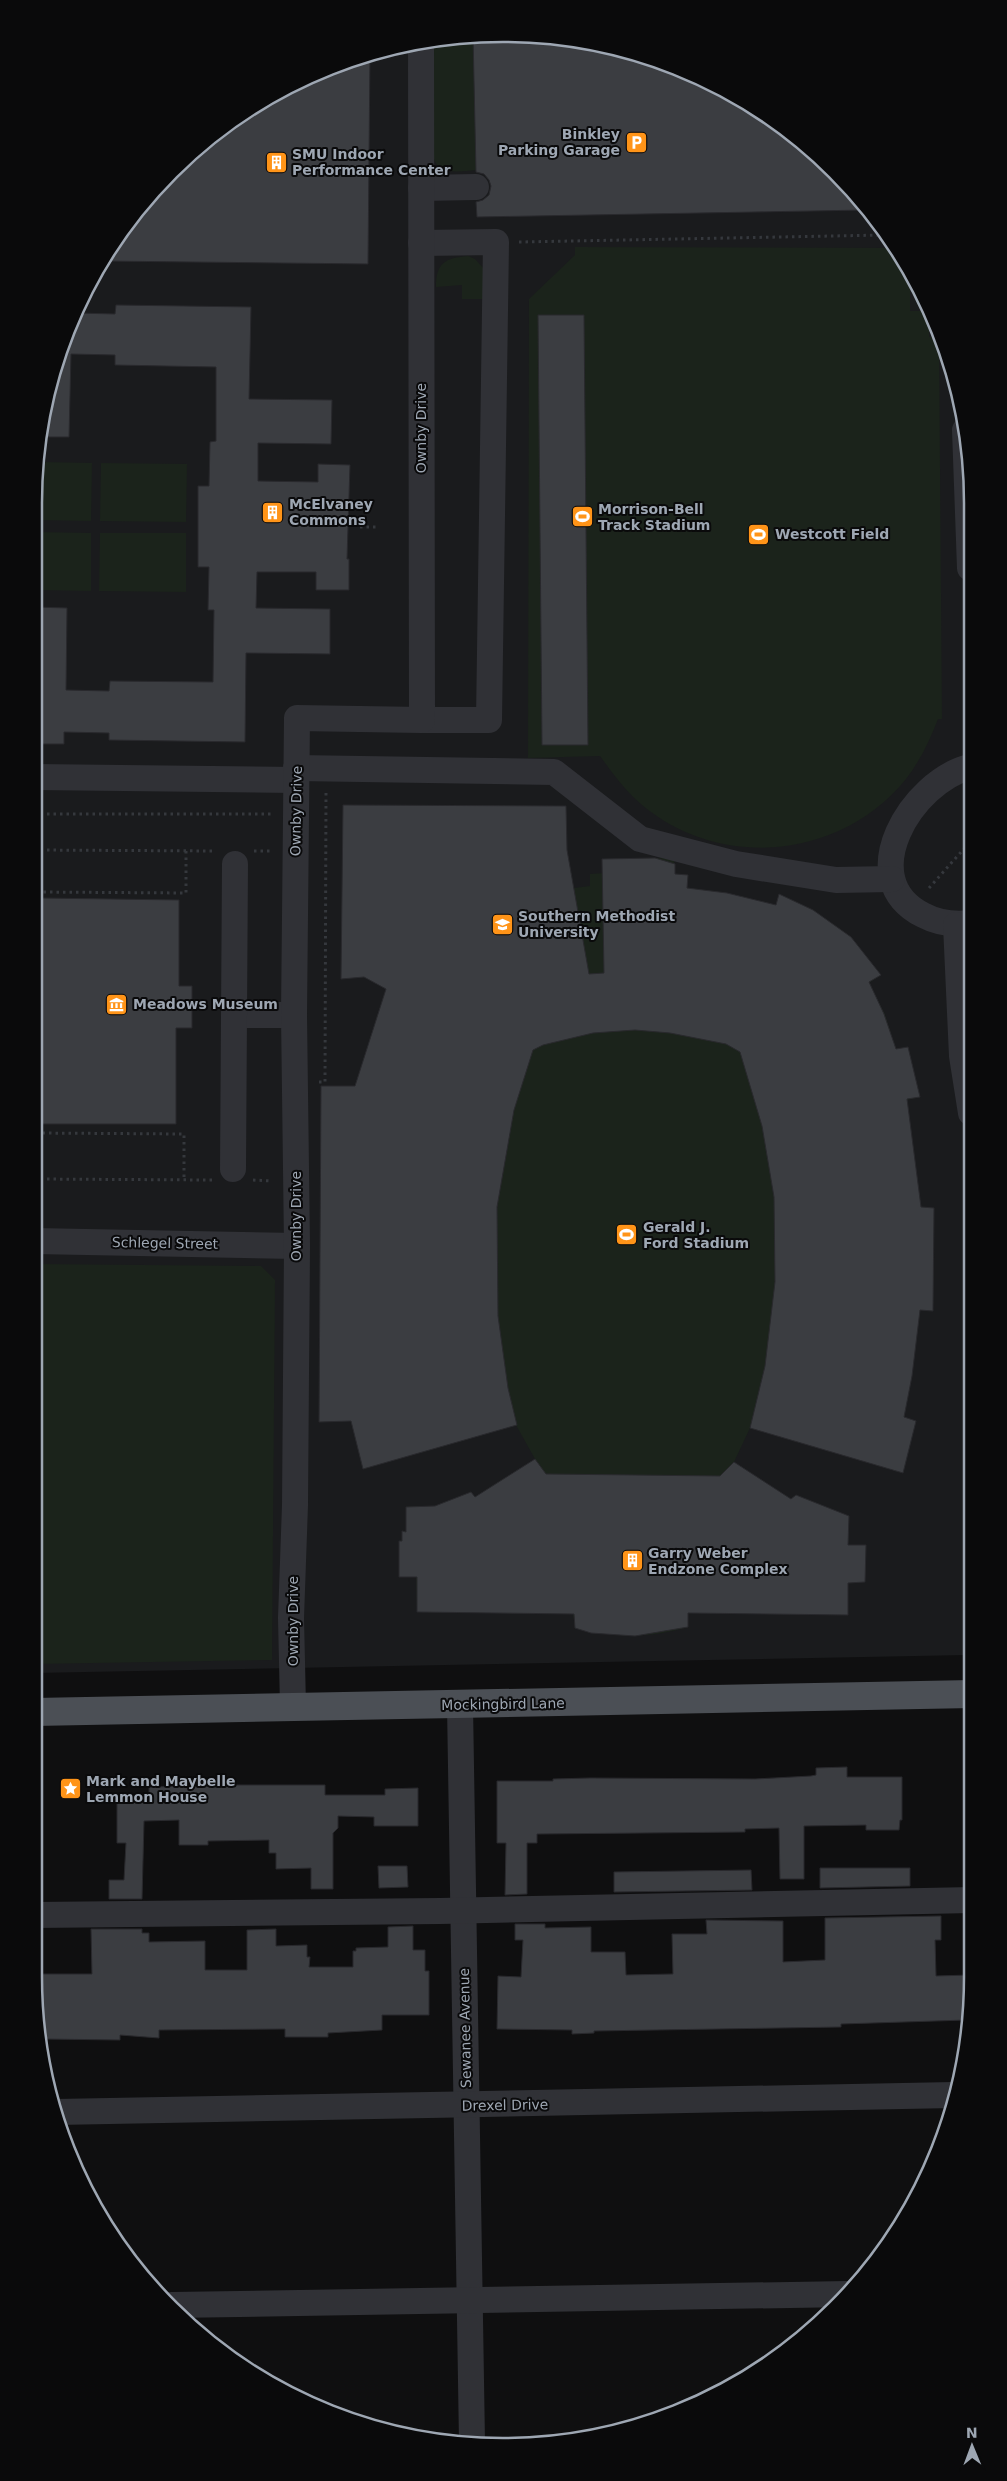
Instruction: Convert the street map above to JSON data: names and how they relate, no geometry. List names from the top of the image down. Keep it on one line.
{"streets":{"main road":["Mockingbird Lane"],"street":["Ownby Drive","Schlegel Street","Sewanee Avenue","Drexel Drive"]},"crossings":[["Ownby Drive","Schlegel Street"],["Ownby Drive","Mockingbird Lane"],["Mockingbird Lane","Sewanee Avenue"],["Sewanee Avenue","Drexel Drive"]],"places":{"parking":["Binkley Parking Garage"],"building":["SMU Indoor Performance Center","McElvaney Commons","Garry Weber Endzone Complex"],"sports":["Morrison-Bell Track Stadium","Westcott Field","Gerald J. Ford Stadium"],"school or university":["Southern Methodist University"],"museum":["Meadows Museum"],"place":["Mark and Maybelle Lemmon House"]},"north":"top"}
